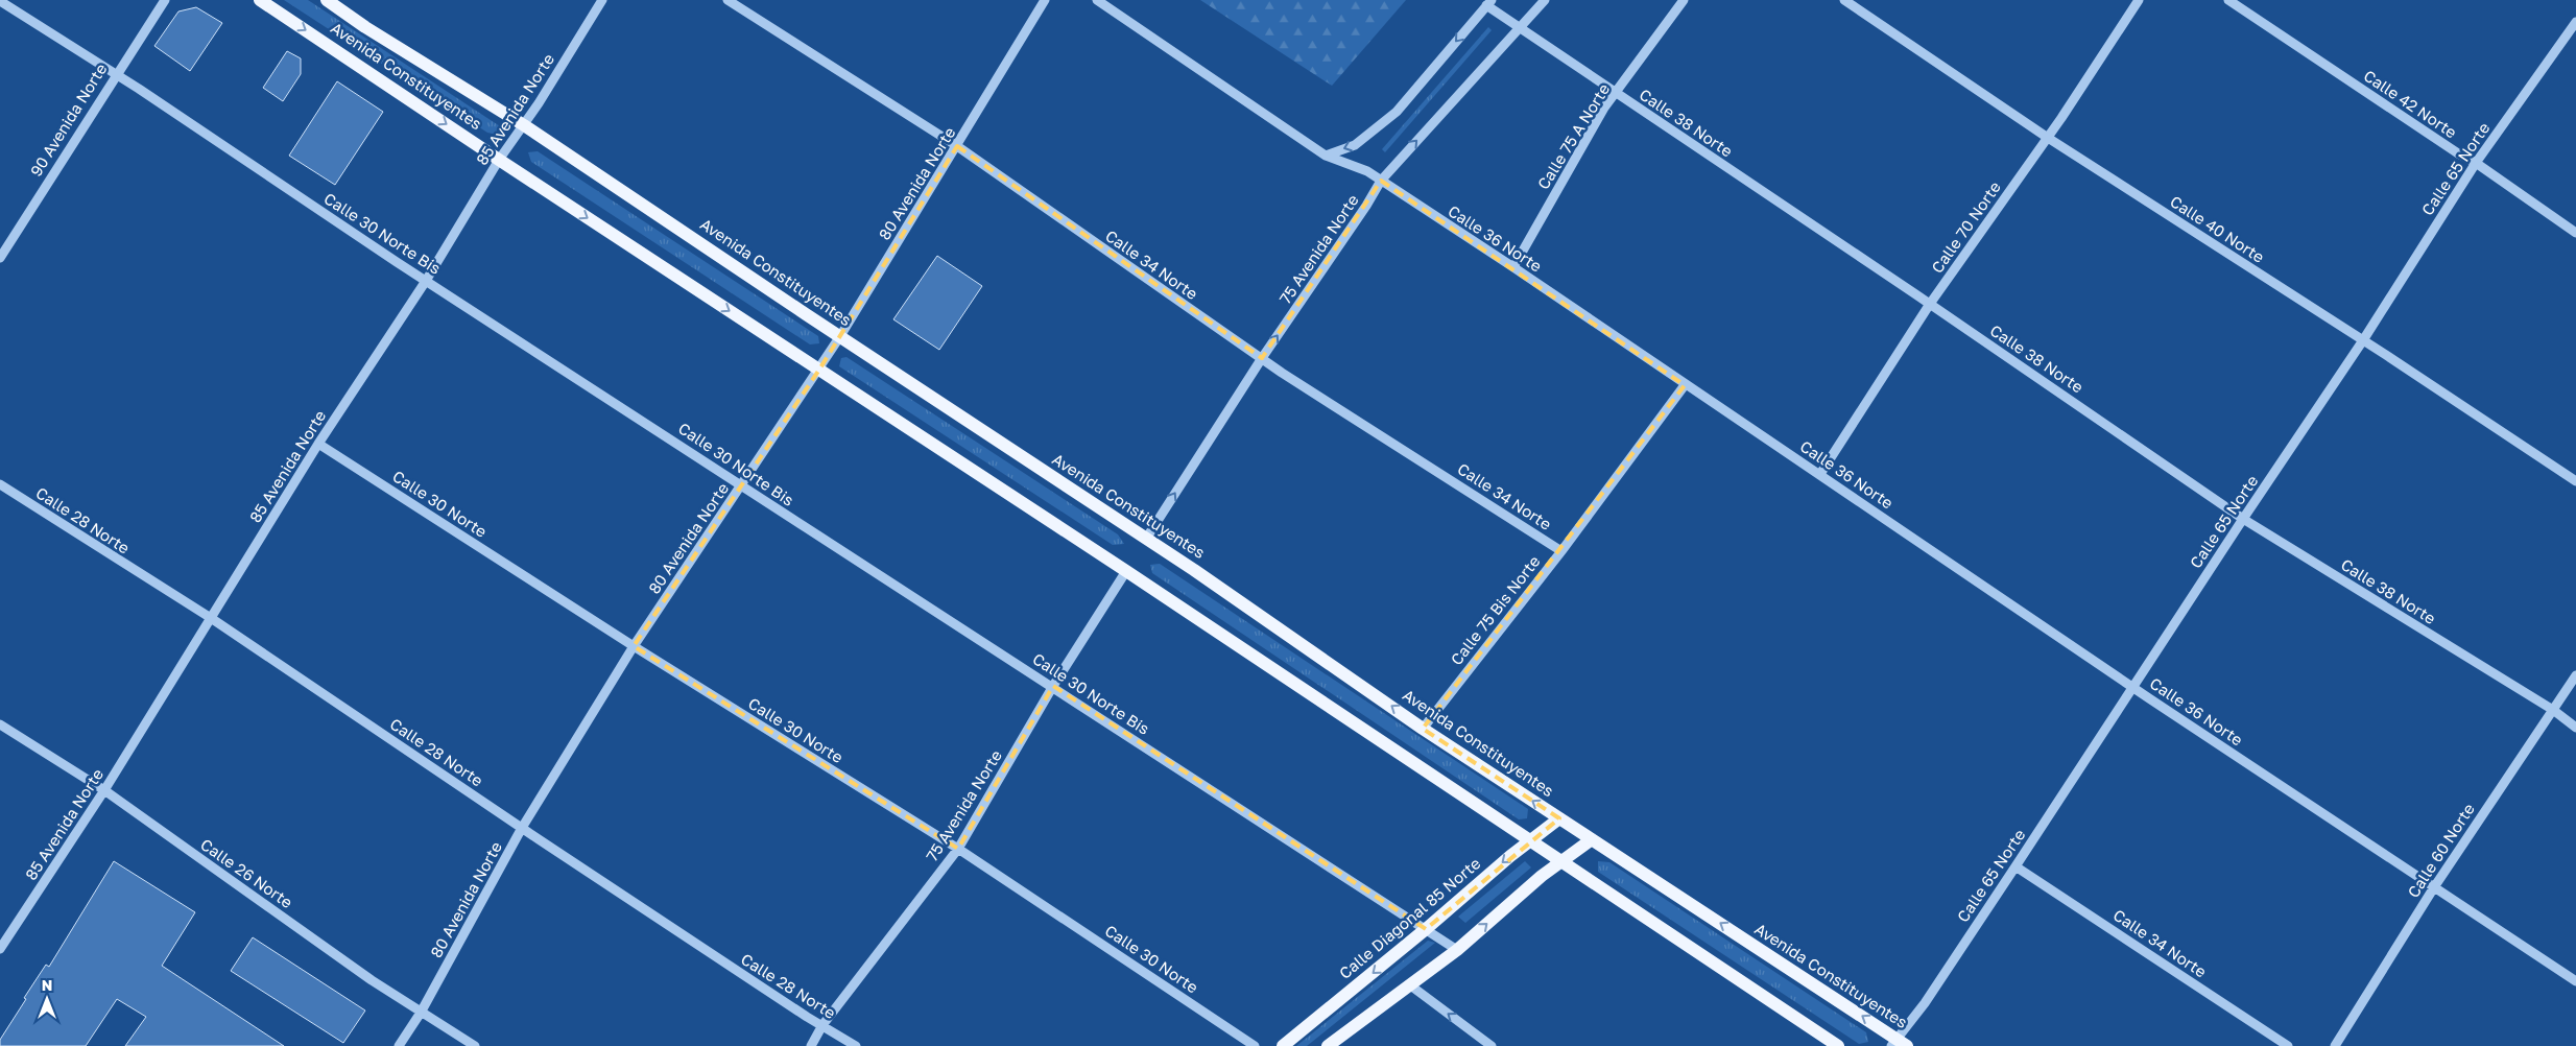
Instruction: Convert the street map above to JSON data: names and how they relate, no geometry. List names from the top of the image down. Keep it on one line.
{"streets":{"main road":["Avenida Constituyentes","Calle Diagonal 85 Norte"],"street":["Calle 42 Norte","85 Avenida Norte","90 Avenida Norte","Calle 38 Norte","Calle 75 A Norte","Calle 65 Norte","80 Avenida Norte","Calle 70 Norte","Calle 40 Norte","Calle 30 Norte Bis","Calle 36 Norte","75 Avenida Norte","Calle 34 Norte","Calle 30 Norte","Calle 28 Norte","Calle 75 Bis Norte","Calle 60 Norte","Calle 26 Norte"]},"crossings":[["Avenida Constituyentes","85 Avenida Norte"],["Avenida Constituyentes","Calle 65 Norte"],["Avenida Constituyentes","80 Avenida Norte"],["Avenida Constituyentes","75 Avenida Norte"],["Avenida Constituyentes","Calle 75 Bis Norte"],["Avenida Constituyentes","Calle Diagonal 85 Norte"],["Calle 42 Norte","Calle 65 Norte"],["85 Avenida Norte","Calle 30 Norte Bis"],["85 Avenida Norte","Calle 30 Norte"],["85 Avenida Norte","Calle 28 Norte"],["85 Avenida Norte","Calle 26 Norte"],["90 Avenida Norte","Calle 30 Norte Bis"],["Calle 38 Norte","Calle 75 A Norte"],["Calle 38 Norte","Calle 65 Norte"],["Calle 38 Norte","Calle 70 Norte"],["Calle 38 Norte","75 Avenida Norte"],["Calle 38 Norte","Calle 60 Norte"],["Calle 75 A Norte","Calle 36 Norte"],["Calle 65 Norte","Calle 40 Norte"],["Calle 65 Norte","Calle 36 Norte"],["Calle 65 Norte","Calle 34 Norte"],["80 Avenida Norte","Calle 30 Norte Bis"],["80 Avenida Norte","Calle 34 Norte"],["80 Avenida Norte","Calle 30 Norte"],["80 Avenida Norte","Calle 28 Norte"],["80 Avenida Norte","Calle 26 Norte"],["Calle 70 Norte","Calle 40 Norte"],["Calle 70 Norte","Calle 36 Norte"],["Calle 30 Norte Bis","75 Avenida Norte"],["Calle 30 Norte Bis","Calle Diagonal 85 Norte"],["Calle 36 Norte","75 Avenida Norte"],["Calle 36 Norte","Calle 75 Bis Norte"],["Calle 36 Norte","Calle 60 Norte"],["75 Avenida Norte","Calle 34 Norte"],["75 Avenida Norte","Calle 30 Norte"],["75 Avenida Norte","Calle 28 Norte"],["Calle 34 Norte","Calle 75 Bis Norte"]],"north":"top"}
